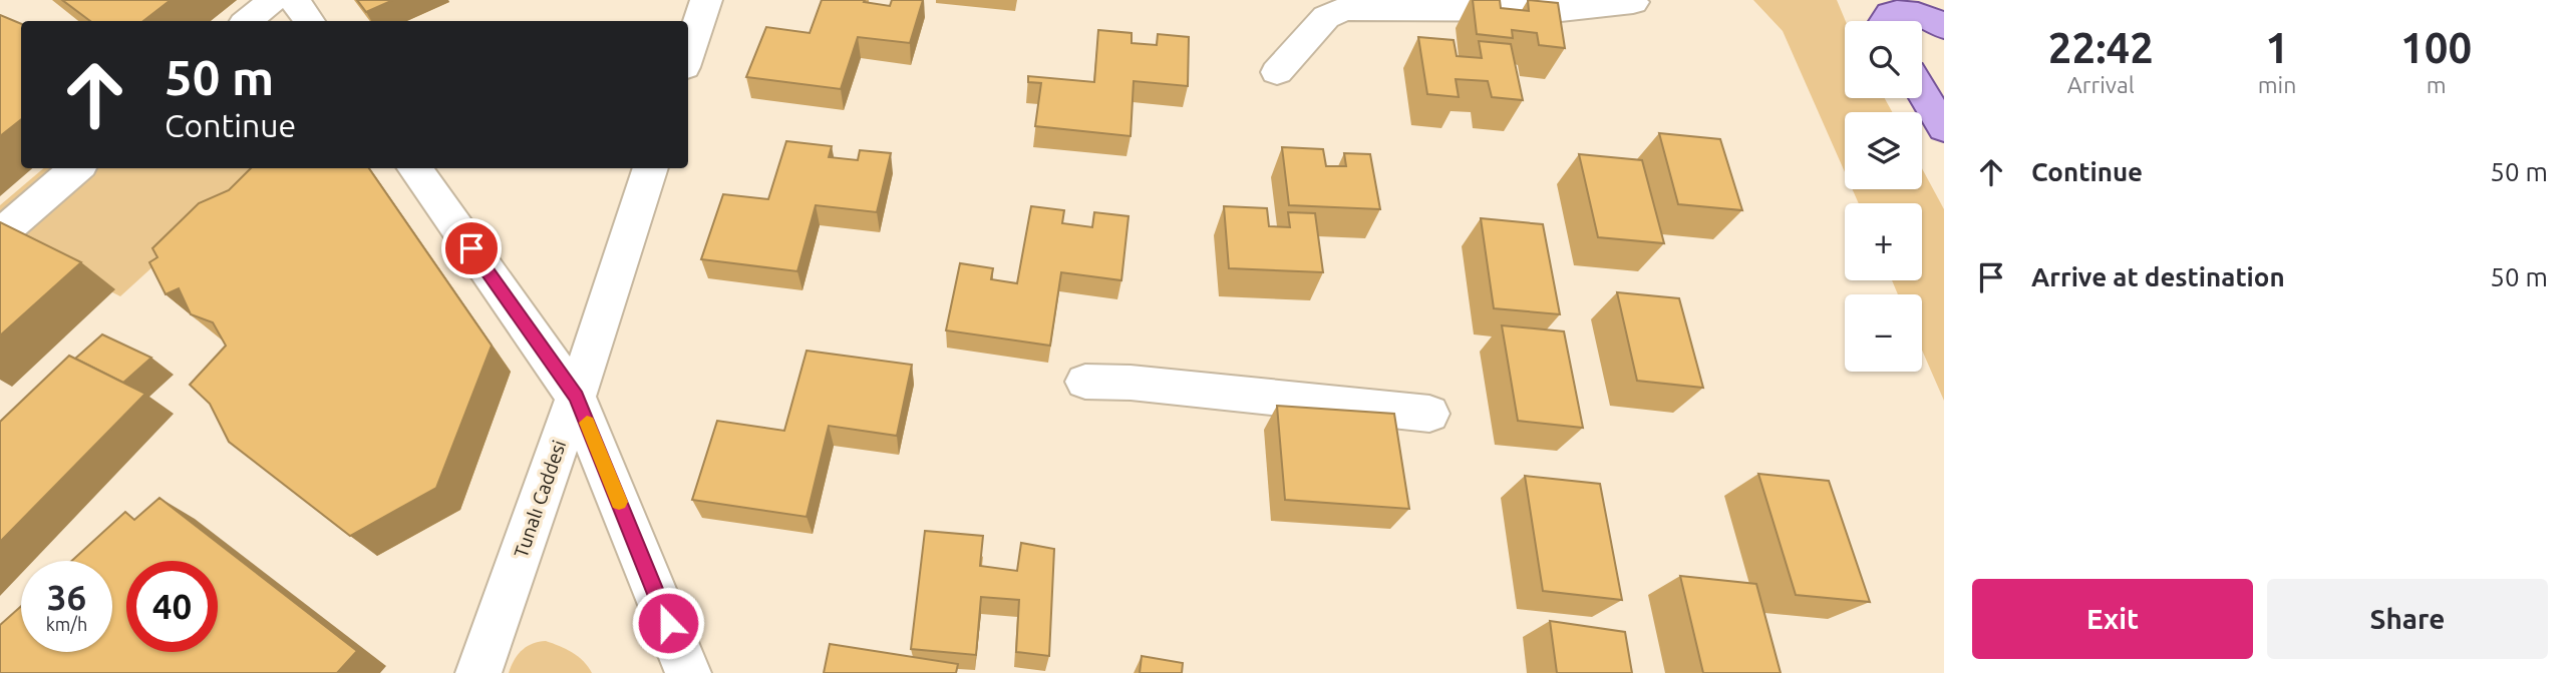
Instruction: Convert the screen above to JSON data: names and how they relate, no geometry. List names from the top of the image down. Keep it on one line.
{"streets":{"street":["Tunalı Caddesi"]},"page":{"eta":["22:42","Arrival","1","min","100","m"],"map_buttons":["+","−"],"turn":["50 m","Continue"],"list":[{"name":"Continue","value":"50 m"},{"name":"Arrive at destination","value":"50 m"}],"speed":"36 km/h","limit":"40","buttons":["Exit","Share"]}}
